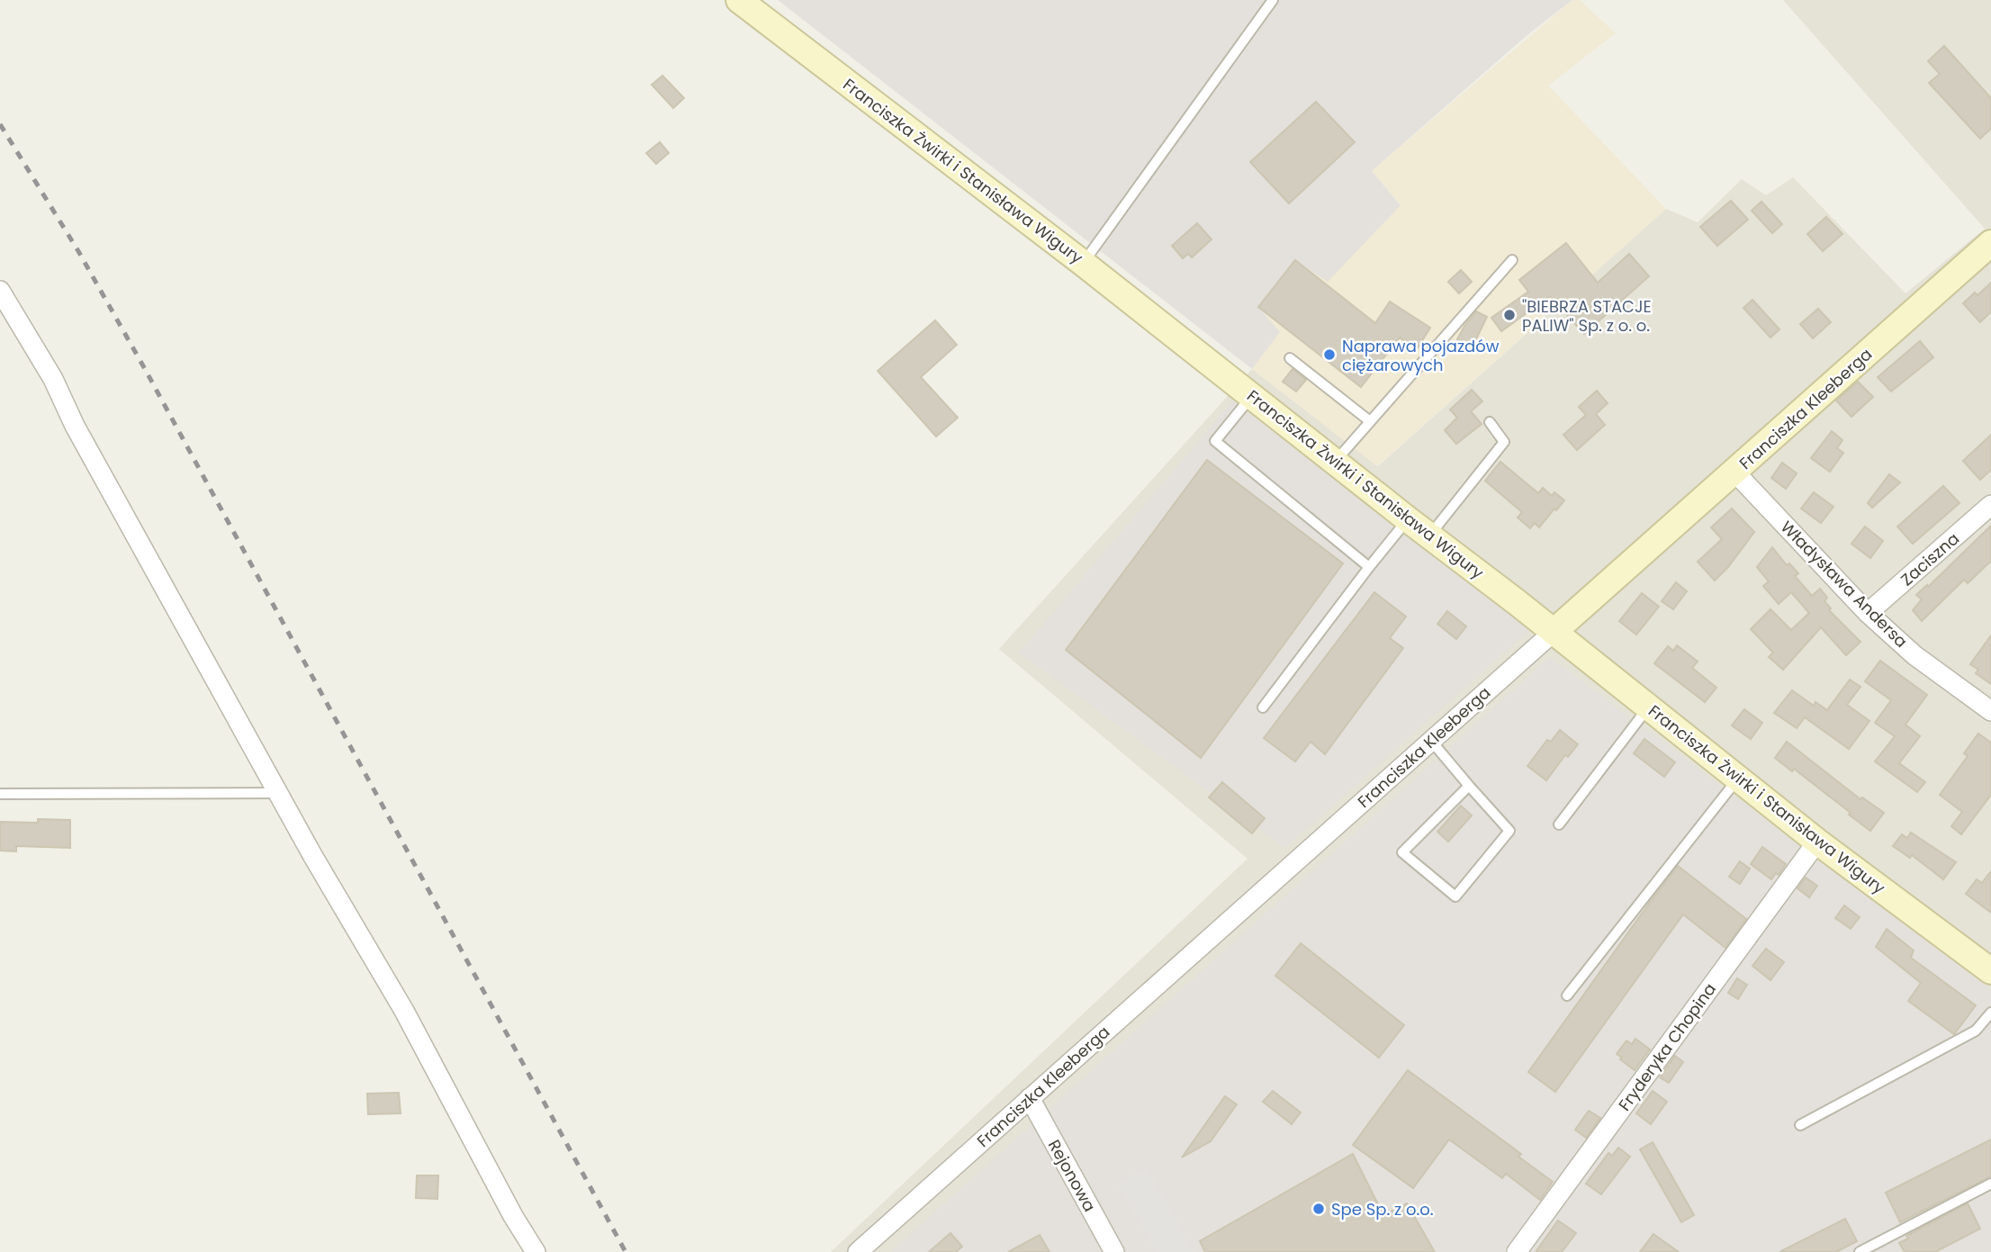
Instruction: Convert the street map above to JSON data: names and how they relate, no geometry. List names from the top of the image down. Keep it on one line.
{"streets":{"street":["Franciszka Żwirki i Stanisława Wigury","Franciszka Kleeberga","Zaciszna","Władysława Andersa","Fryderyka Chopina","Rejonowa"]},"crossings":[["Franciszka Żwirki i Stanisława Wigury","Franciszka Kleeberga"],["Franciszka Żwirki i Stanisława Wigury","Fryderyka Chopina"],["Franciszka Kleeberga","Władysława Andersa"],["Franciszka Kleeberga","Rejonowa"],["Zaciszna","Władysława Andersa"]],"places":["\"BIEBRZA STACJE PALIW\" Sp. z o. o.","Naprawa pojazdów ciężarowych","Spe Sp. z o.o."]}
